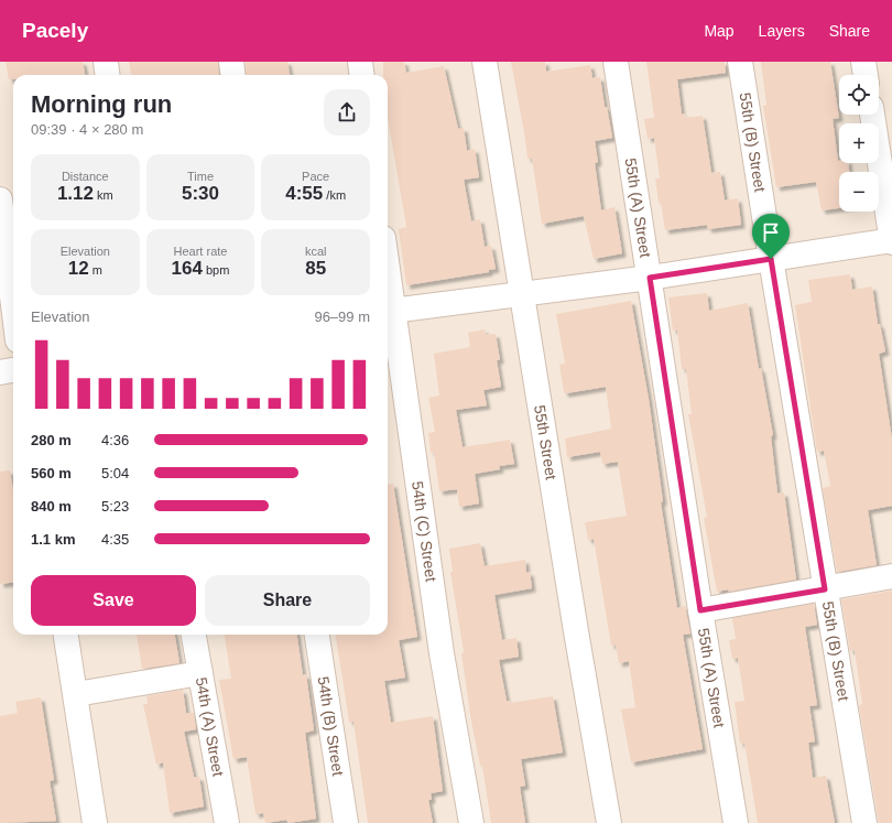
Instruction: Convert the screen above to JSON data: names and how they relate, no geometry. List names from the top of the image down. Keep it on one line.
{"streets":{"street":["55th (B) Street","55th (A) Street","55th Street","54th (C) Street","54th (A) Street","54th (B) Street"]},"page":{"header":"Pacely","nav":["Map","Layers","Share"],"map_buttons":["+","−"],"heading":["Morning run","09:39 · 4 × 280 m"],"stats":[["Distance","1.12 km"],["Time","5:30"],["Pace","4:55 /km"],["Elevation","12 m"],["Heart rate","164 bpm"],["kcal","85"]],"chart":["Elevation","96–99 m"],"list":[{"name":"280 m","note":"4:36"},{"name":"560 m","note":"5:04"},{"name":"840 m","note":"5:23"},{"name":"1.1 km","note":"4:35"}],"buttons":["Save","Share"]}}
